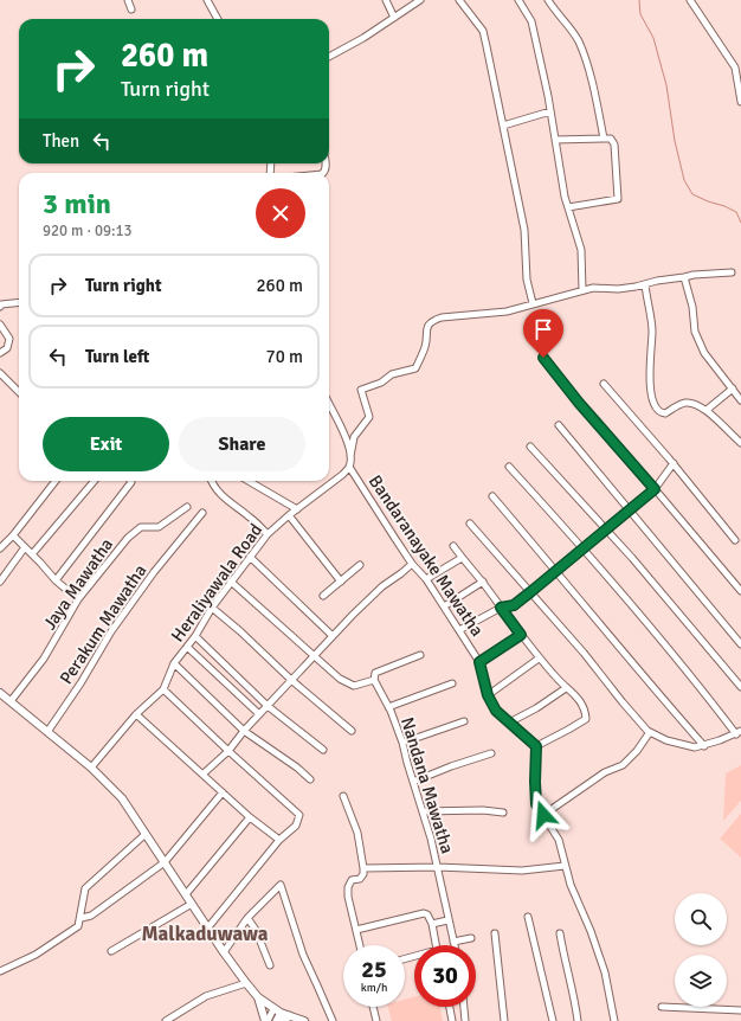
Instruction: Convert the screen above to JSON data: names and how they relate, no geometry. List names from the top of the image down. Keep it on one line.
{"streets":{"street":["Bandaranayake Mawatha","Heraliyawala Road","Jaya Mawatha","Perakum Mawatha","Nandana Mawatha"]},"crossings":[["Bandaranayake Mawatha","Heraliyawala Road"]],"districts":["Malkaduwawa"],"page":{"turn":["260 m","Turn right"],"then":"Then","heading":["3 min","920 m · 09:13"],"list":[{"name":"Turn right","value":"260 m"},{"name":"Turn left","value":"70 m"}],"buttons":["Exit","Share"],"speed":"25 km/h","limit":"30"}}
